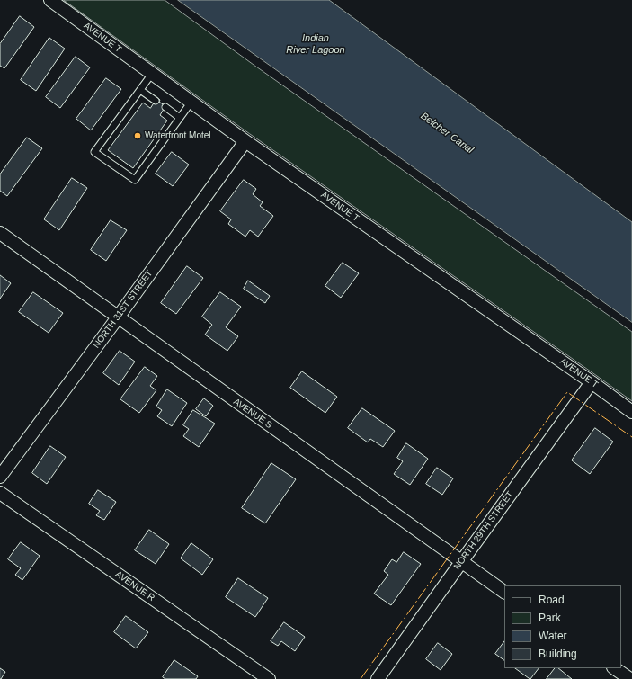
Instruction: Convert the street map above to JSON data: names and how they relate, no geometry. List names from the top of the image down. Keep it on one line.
{"streets":{"street":["AVENUE T","NORTH 31ST STREET","AVENUE S","NORTH 29TH STREET","AVENUE R"]},"crossings":[["AVENUE T","NORTH 31ST STREET"],["AVENUE T","NORTH 29TH STREET"],["NORTH 31ST STREET","AVENUE S"],["AVENUE S","NORTH 29TH STREET"]],"water":["Indian River Lagoon","Belcher Canal"],"places":["Waterfront Motel"],"legend":["Road","Park","Water","Building"]}
